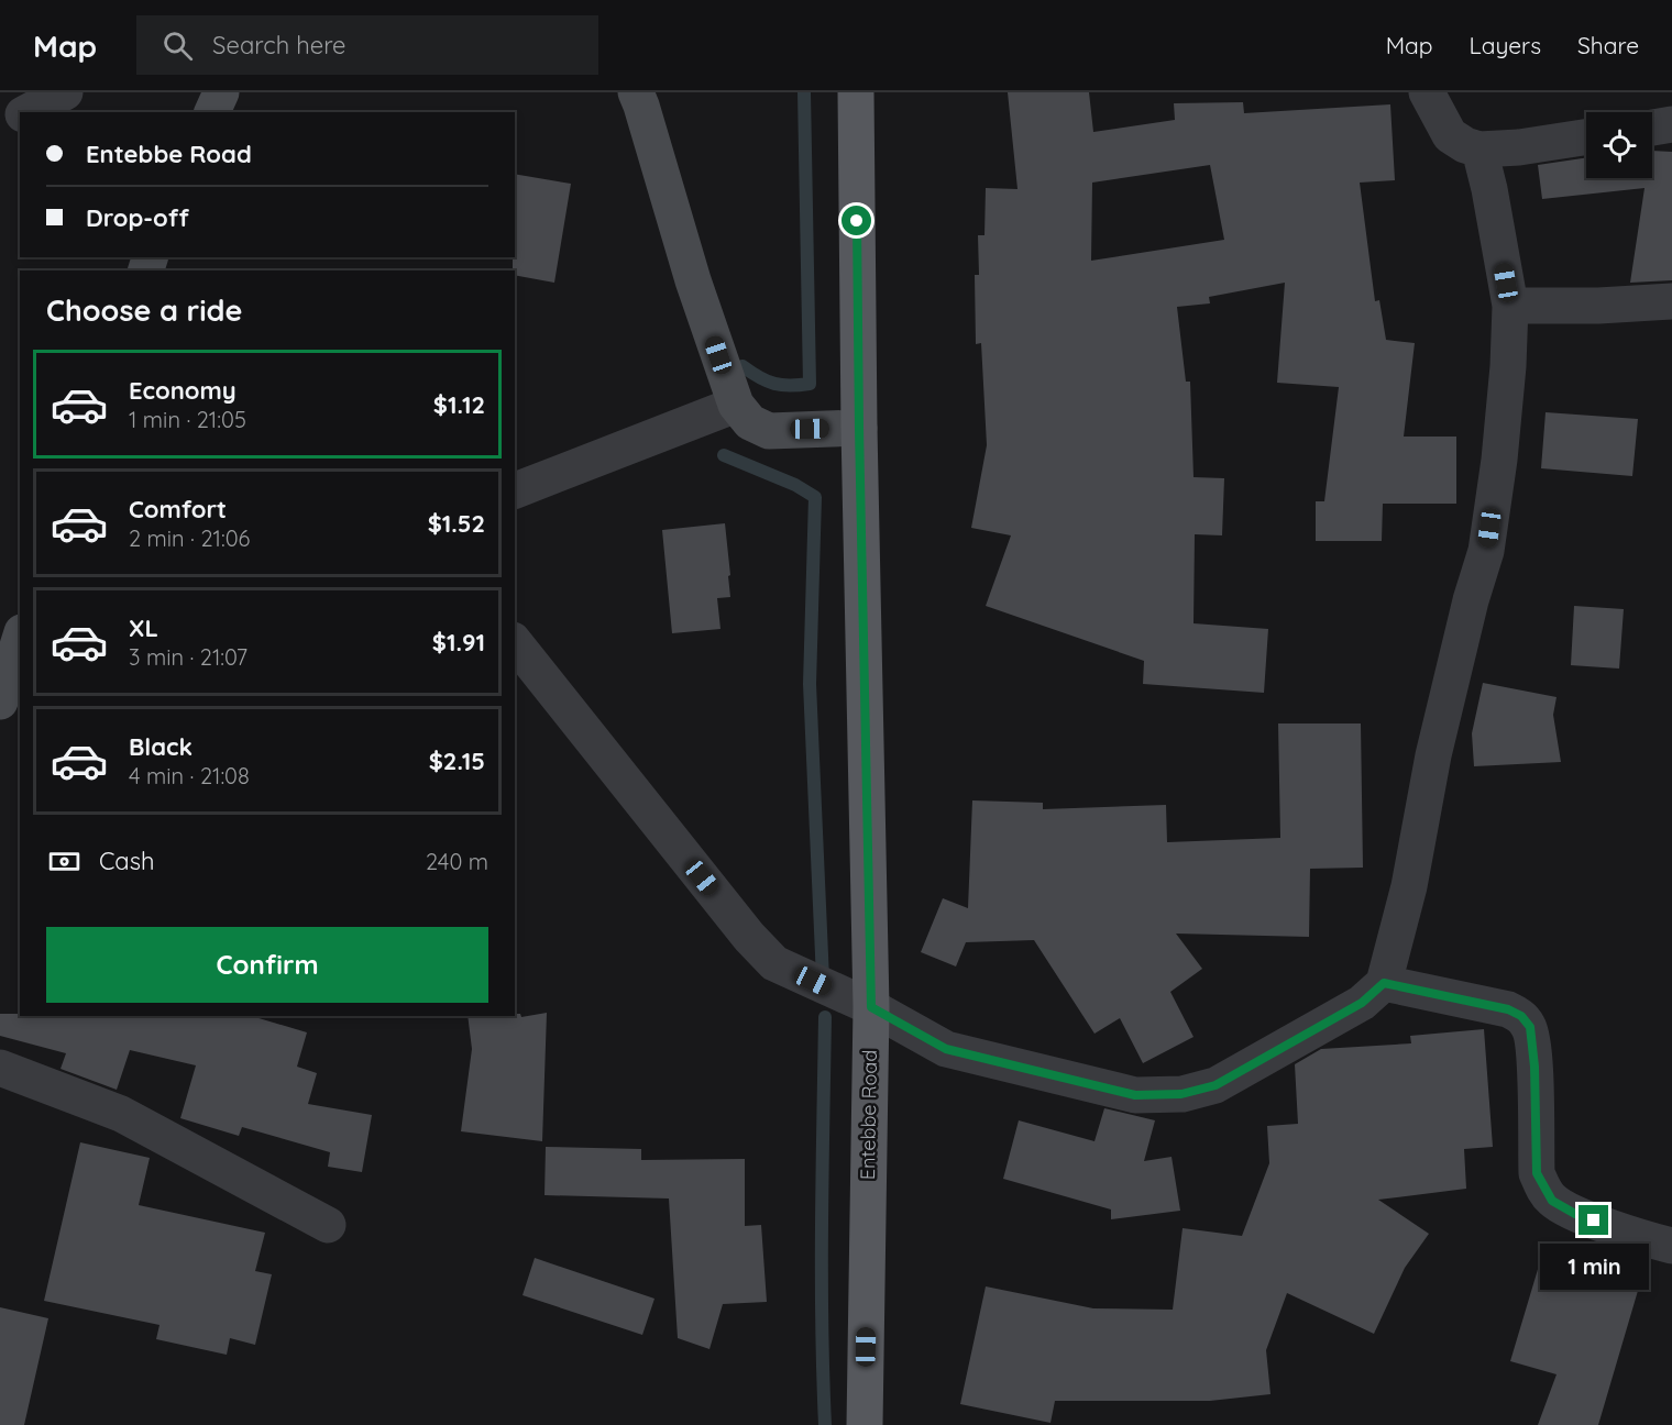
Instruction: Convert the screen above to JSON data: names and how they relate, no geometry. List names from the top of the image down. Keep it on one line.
{"streets":{"main road":["Entebbe Road"]},"page":{"header":"Map","search":"Search here","nav":["Map","Layers","Share"],"banner":["Entebbe Road","Drop-off"],"heading":"Choose a ride","list":[{"name":"Economy","note":"1 min · 21:05","value":"$1.12"},{"name":"Comfort","note":"2 min · 21:06","value":"$1.52"},{"name":"XL","note":"3 min · 21:07","value":"$1.91"},{"name":"Black","note":"4 min · 21:08","value":"$2.15"}],"pay":["Cash","240 m"],"buttons":"Confirm","bubble":"1 min"}}
